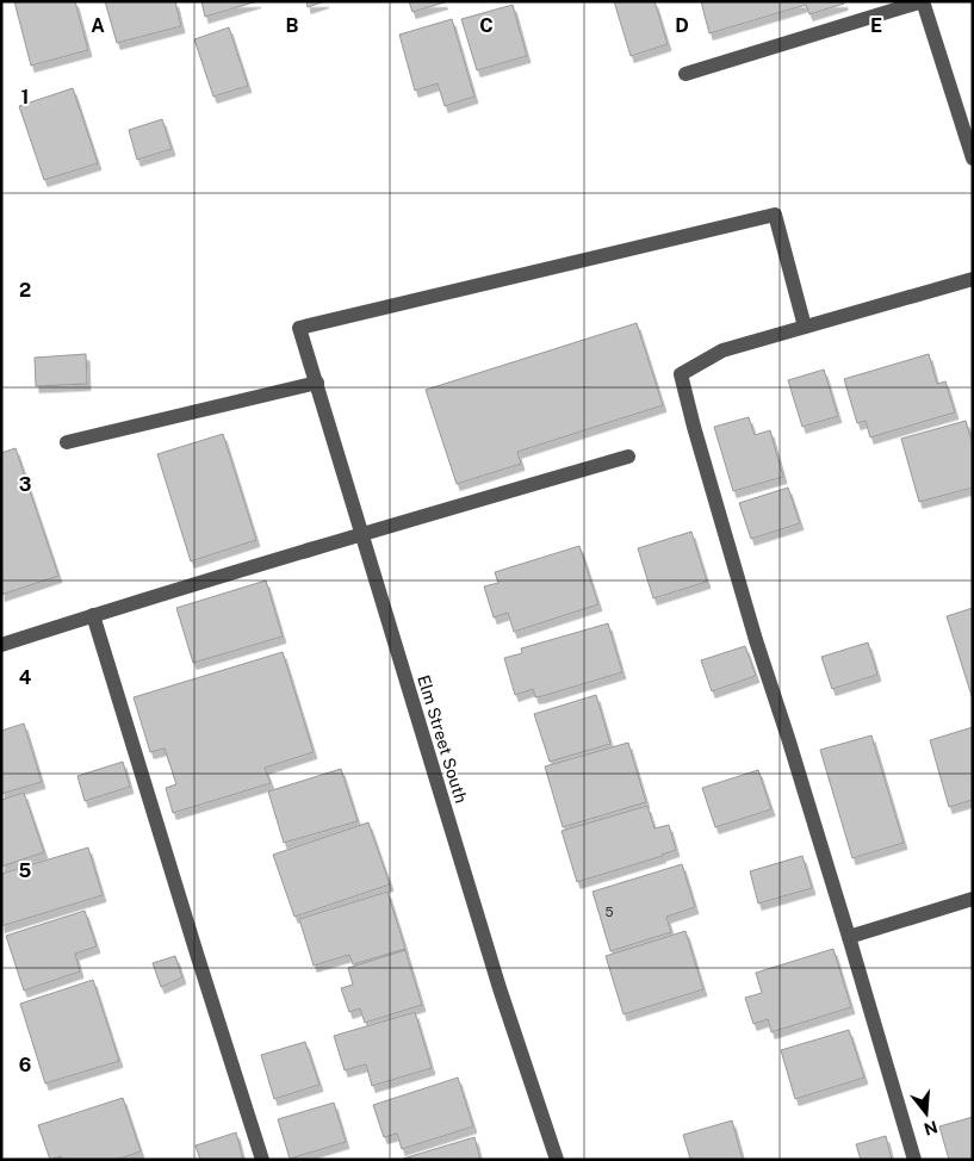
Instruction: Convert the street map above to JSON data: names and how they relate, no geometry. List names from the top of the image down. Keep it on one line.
{"streets":{"street":["Elm Street South"]},"house_numbers":["5"],"north":"bottom","grid":{"columns":["A","B","C","D","E"],"rows":["1","2","3","4","5","6"]}}
